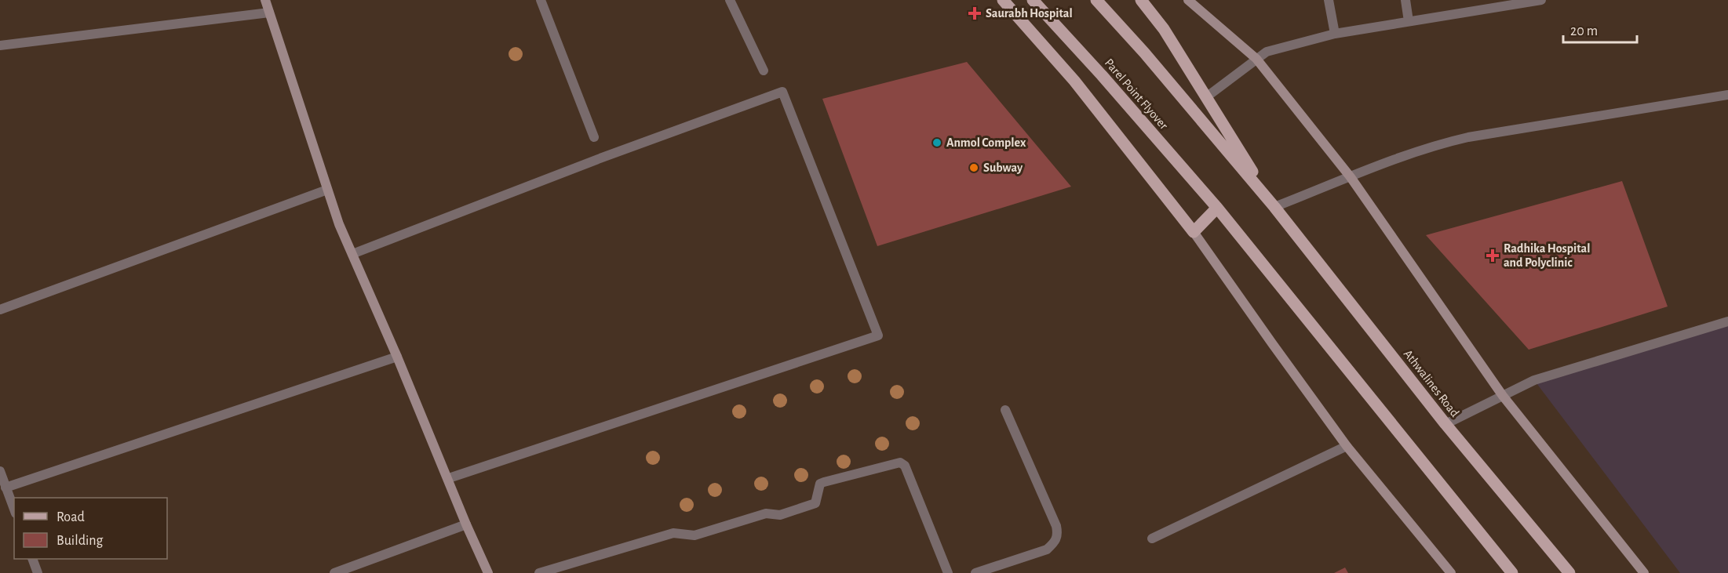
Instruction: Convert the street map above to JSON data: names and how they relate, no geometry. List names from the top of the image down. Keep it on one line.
{"streets":{"main road":["Parel Point Flyover","Athwalines Road"]},"places":{"health":["Saurabh Hospital","Radhika Hospital and Polyclinic"],"other":["Anmol Complex","Subway"]},"legend":["Road","Building"],"scale_bar":"20 m"}
